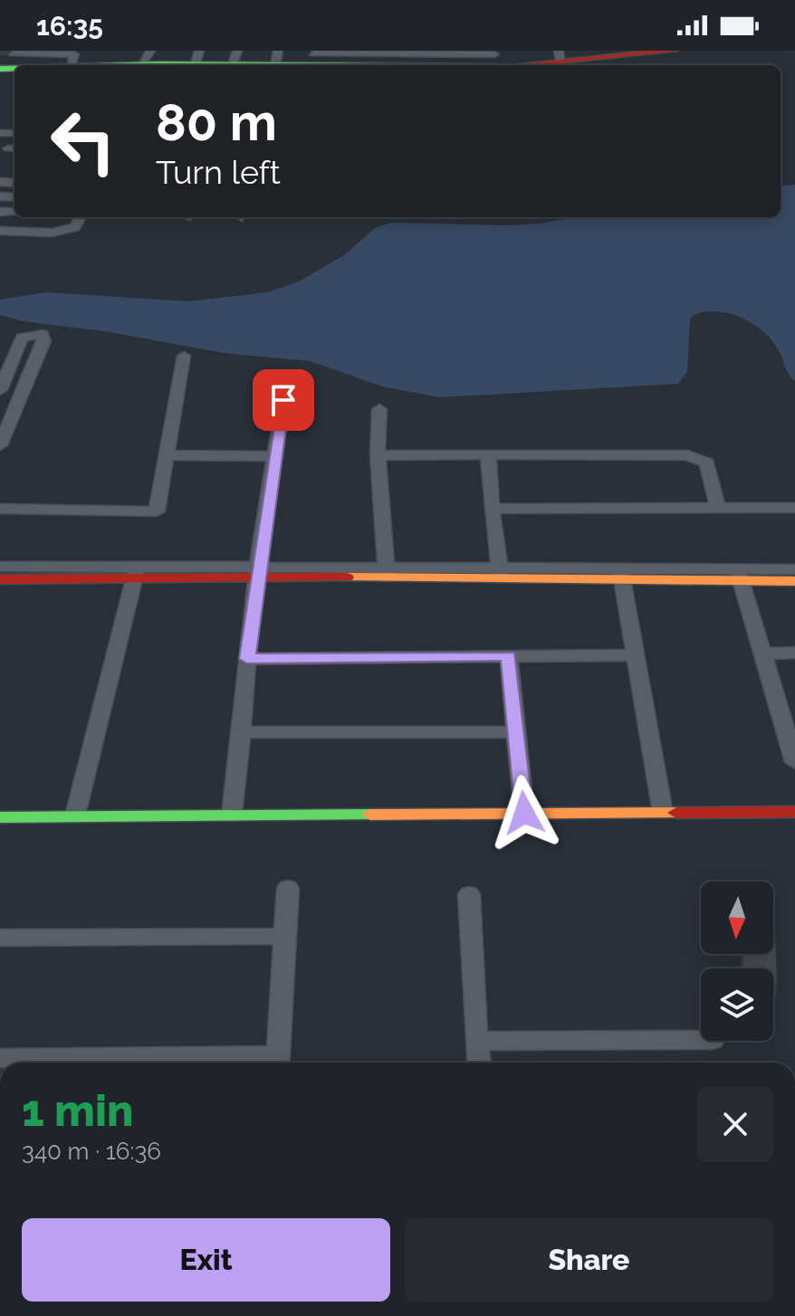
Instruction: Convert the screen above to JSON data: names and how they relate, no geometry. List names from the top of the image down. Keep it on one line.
{"north":"bottom","page":{"status":"16:35","turn":["80 m","Turn left"],"heading":["1 min","340 m · 16:36"],"buttons":["Exit","Share"]}}
